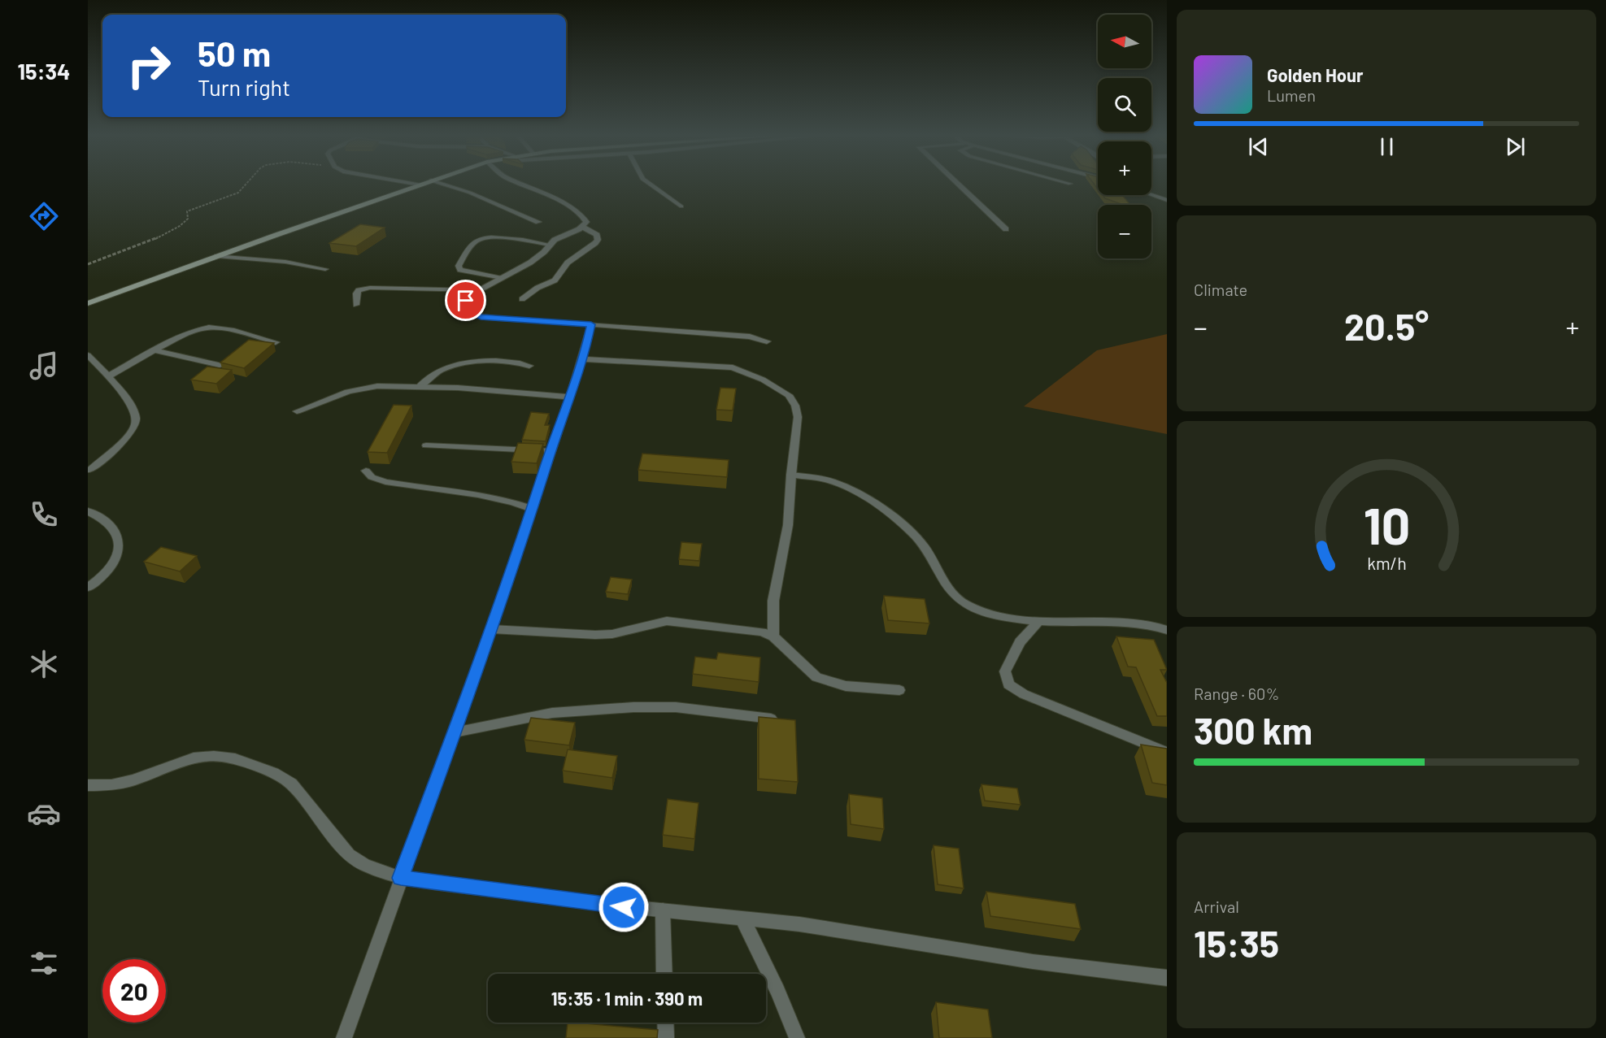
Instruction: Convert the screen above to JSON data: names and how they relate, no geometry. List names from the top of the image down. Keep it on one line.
{"north":"left","page":{"tabs":"15:34","map_buttons":["+","−"],"turn":["50 m","Turn right"],"song":["Golden Hour","Lumen"],"tile":["Climate",["Range · 60%","300 km"],["Arrival","15:35"]],"heat":["−","20.5°","+"],"limit":"20","trip":"15:35 · 1 min · 390 m","gauge":["10","km/h"]}}
